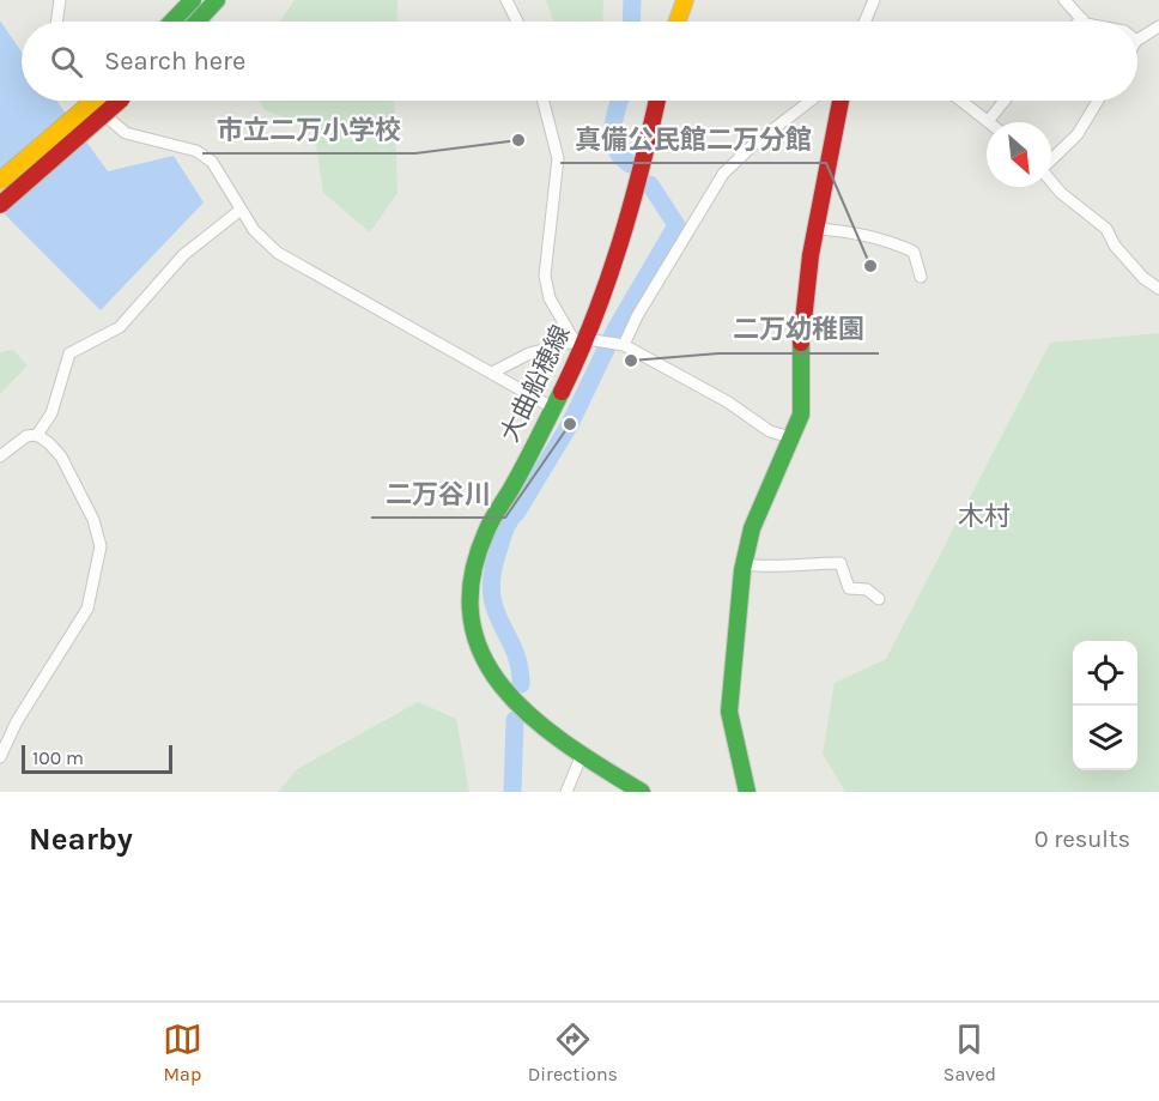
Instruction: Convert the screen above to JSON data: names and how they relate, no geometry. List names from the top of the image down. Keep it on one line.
{"streets":{"main road":["大曲船穂線"]},"districts":["木村"],"places":["市立二万小学校","真備公民館二万分館","二万幼稚園","二万谷川"],"scale_bar":"100 m","north":"bottom right","page":{"search":"Search here","scale":"100 m","heading":["Nearby","0 results"],"nav":["Map","Directions","Saved"]}}
